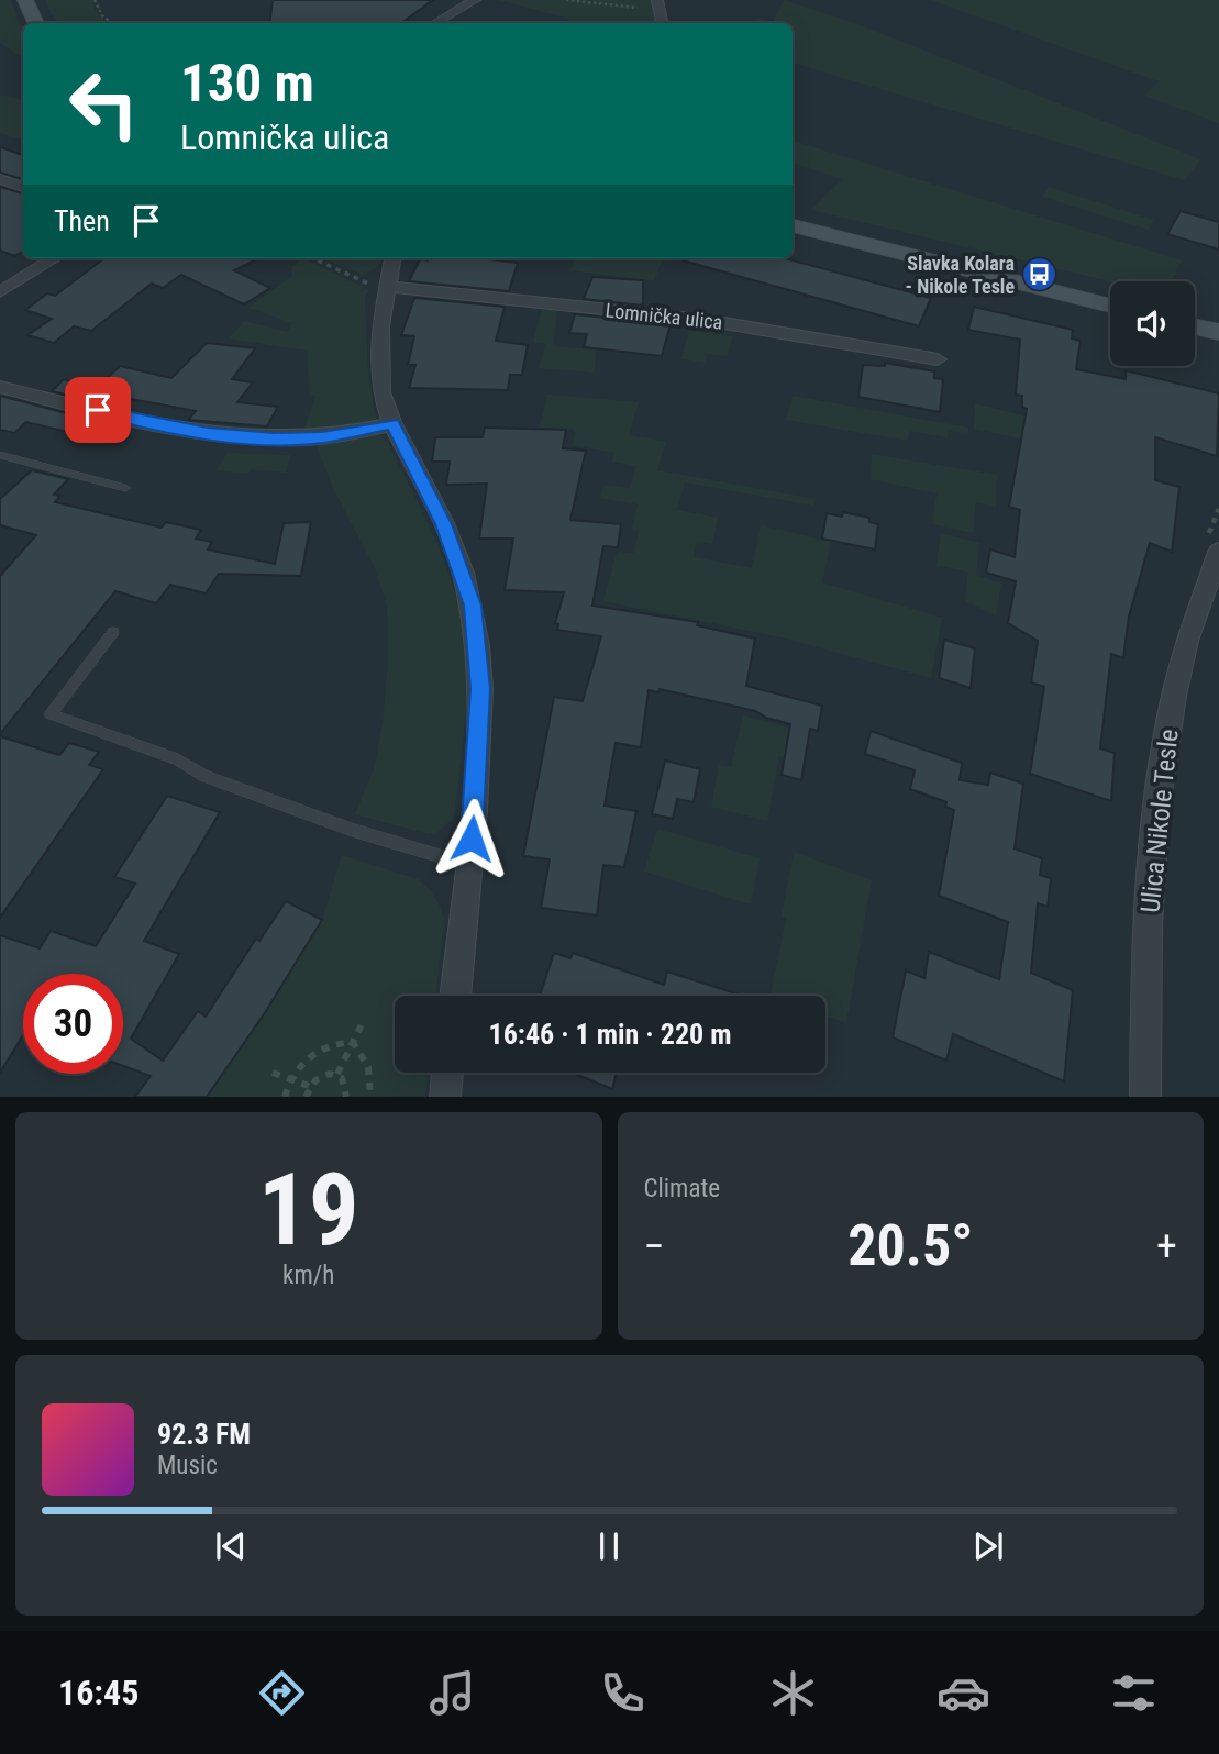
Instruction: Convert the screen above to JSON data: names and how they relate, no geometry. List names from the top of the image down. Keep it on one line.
{"streets":{"street":["Lomnička ulica","Ulica Nikole Tesle"]},"places":{"bus stop":["Slavka Kolara - Nikole Tesle"]},"page":{"turn":["130 m","Lomnička ulica"],"then":"Then","limit":"30","trip":"16:46 · 1 min · 220 m","tile":[["19","km/h"],"Climate"],"heat":["−","20.5°","+"],"song":["92.3 FM","Music"],"tabs":"16:45"}}
